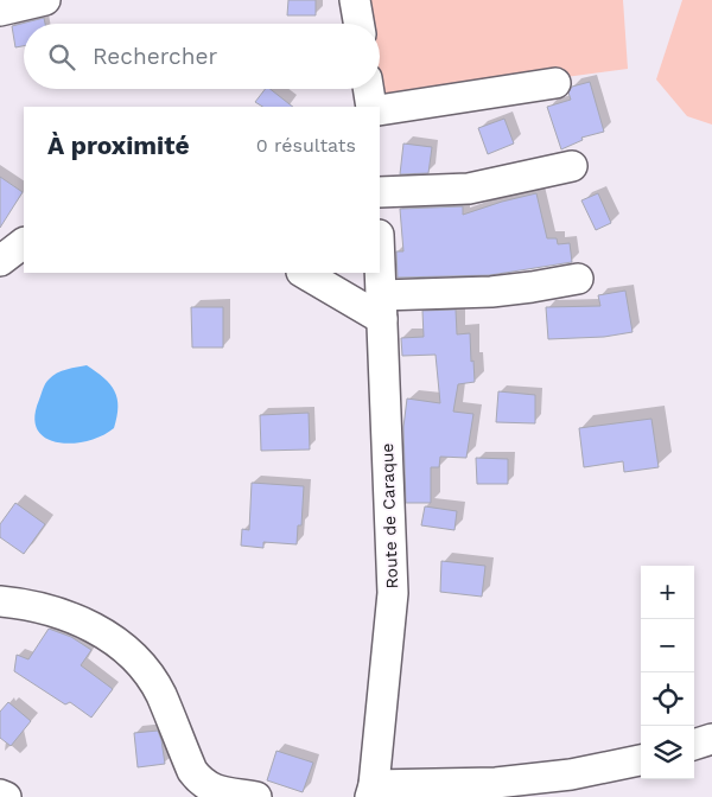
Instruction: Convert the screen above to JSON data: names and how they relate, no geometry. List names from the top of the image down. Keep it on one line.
{"streets":{"street":["Route de Caraque"]},"page":{"search":"Rechercher","heading":["À proximité","0 résultats"],"map_buttons":["+","−"]}}
